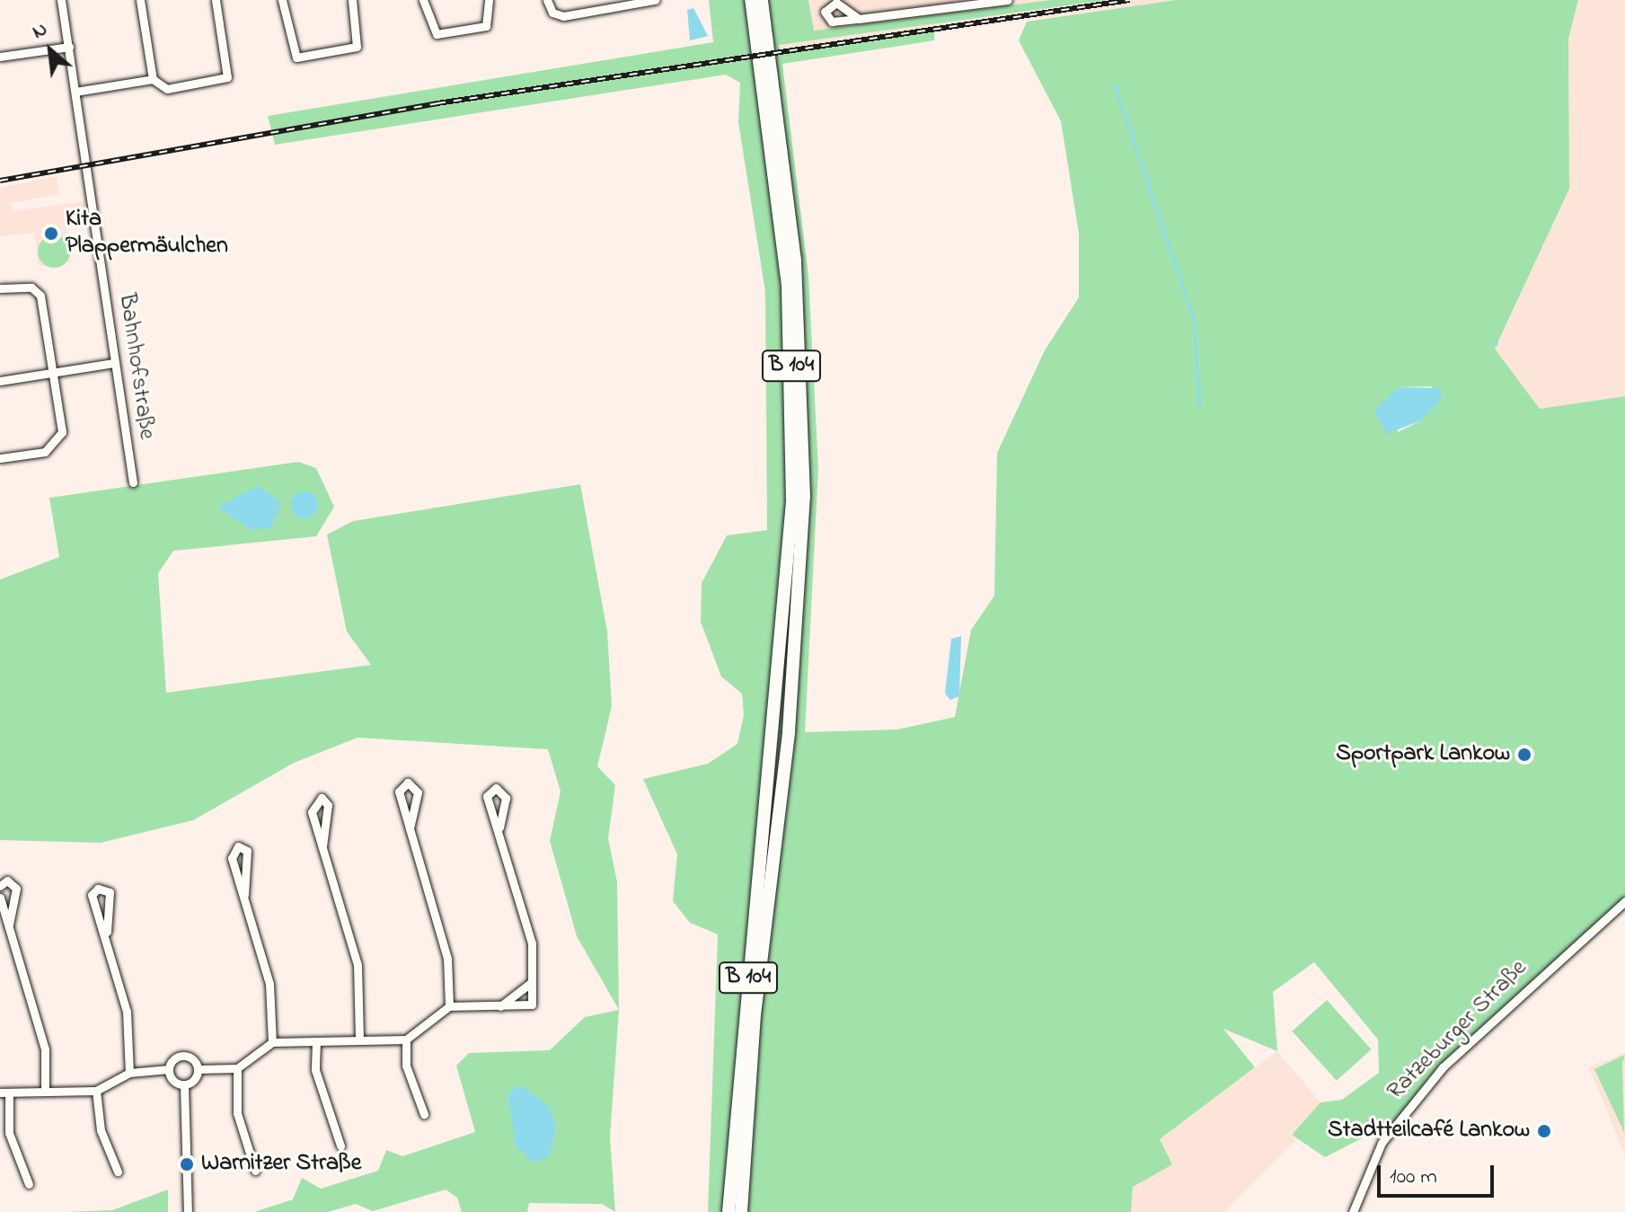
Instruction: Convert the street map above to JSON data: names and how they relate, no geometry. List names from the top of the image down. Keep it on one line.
{"streets":{"highway":["B 104"],"street":["Bahnhofstraße","Ratzeburger Straße"]},"places":["Kita Plappermäulchen","Sportpark Lankow","Stadtteilcafé Lankow","Warnitzer Straße"],"scale_bar":"100 m","north":"top left"}
